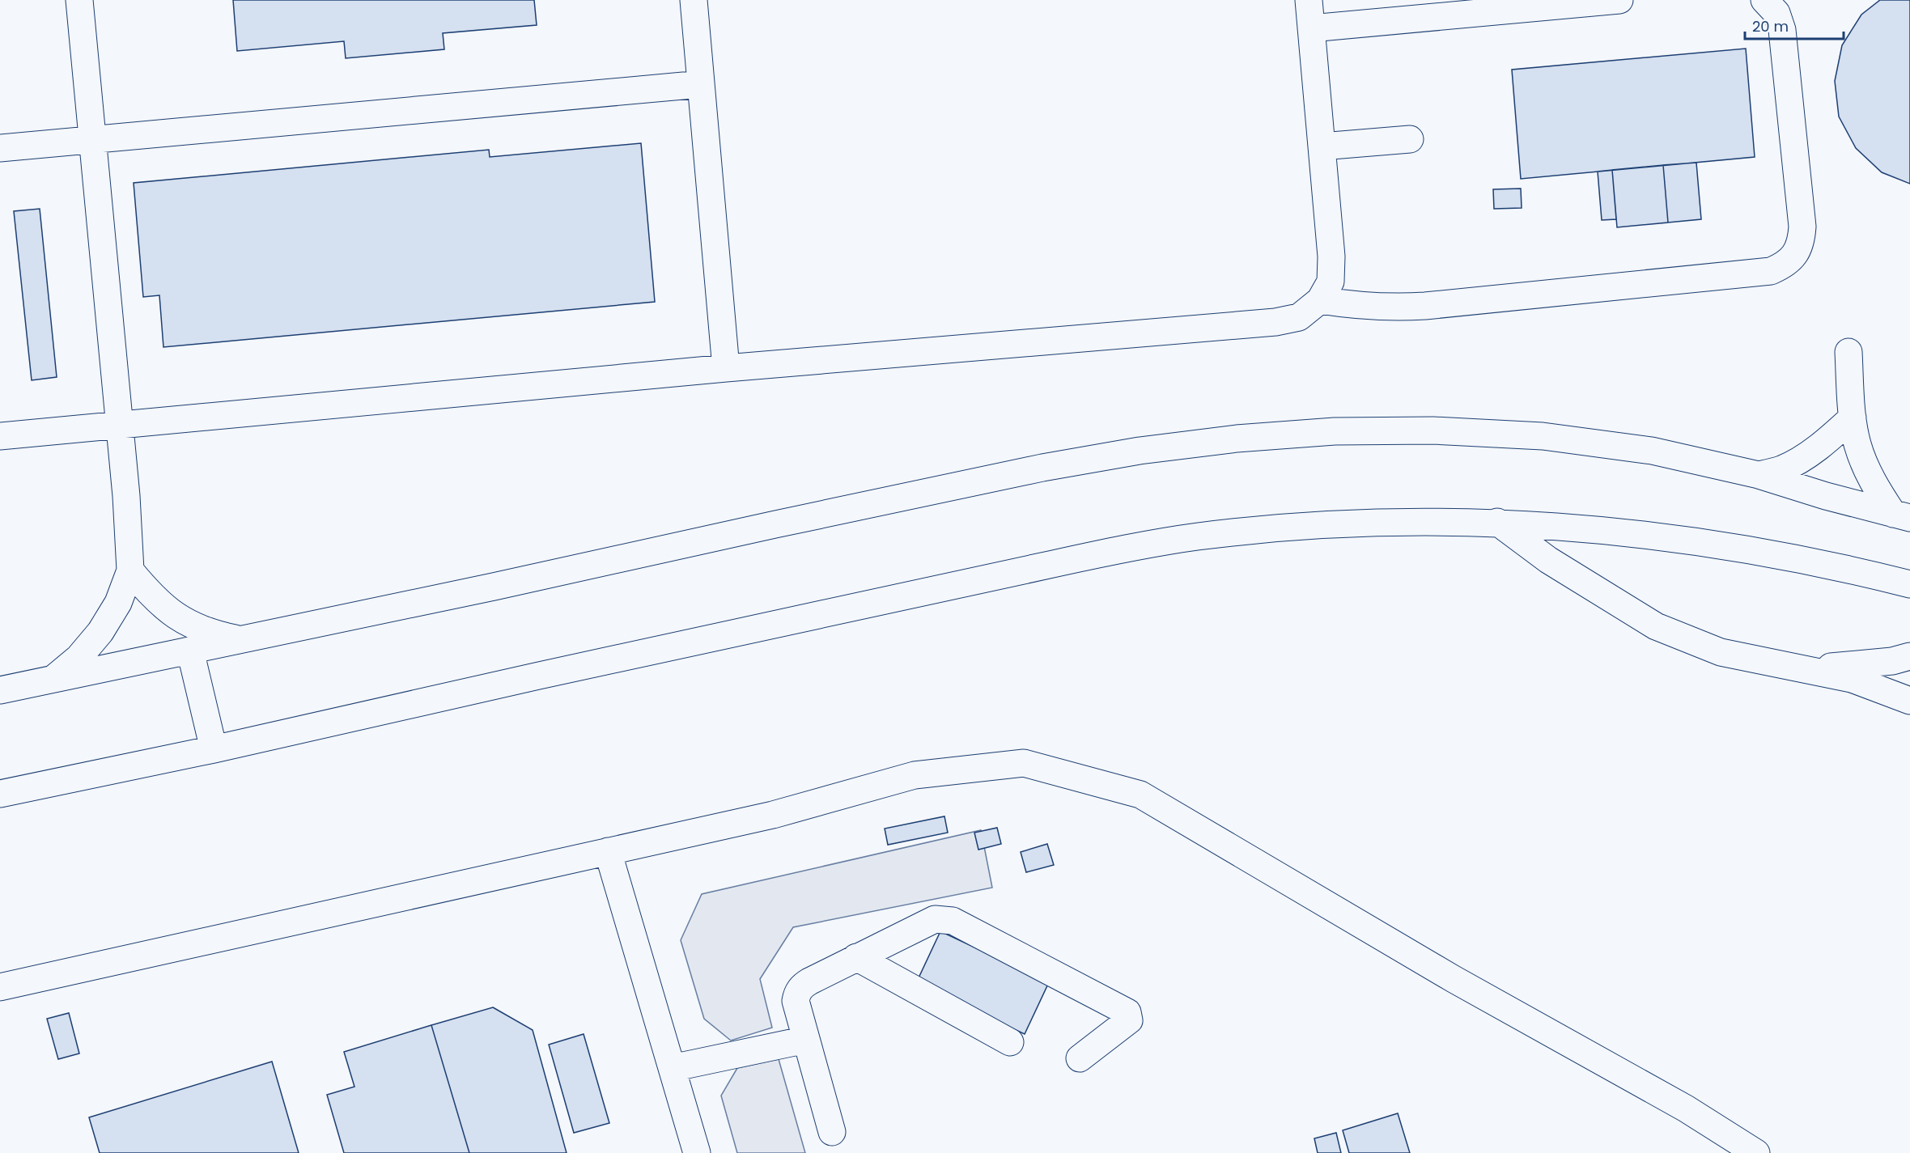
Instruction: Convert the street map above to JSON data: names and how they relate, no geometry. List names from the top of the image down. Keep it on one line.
{"scale_bar":"20 m"}
